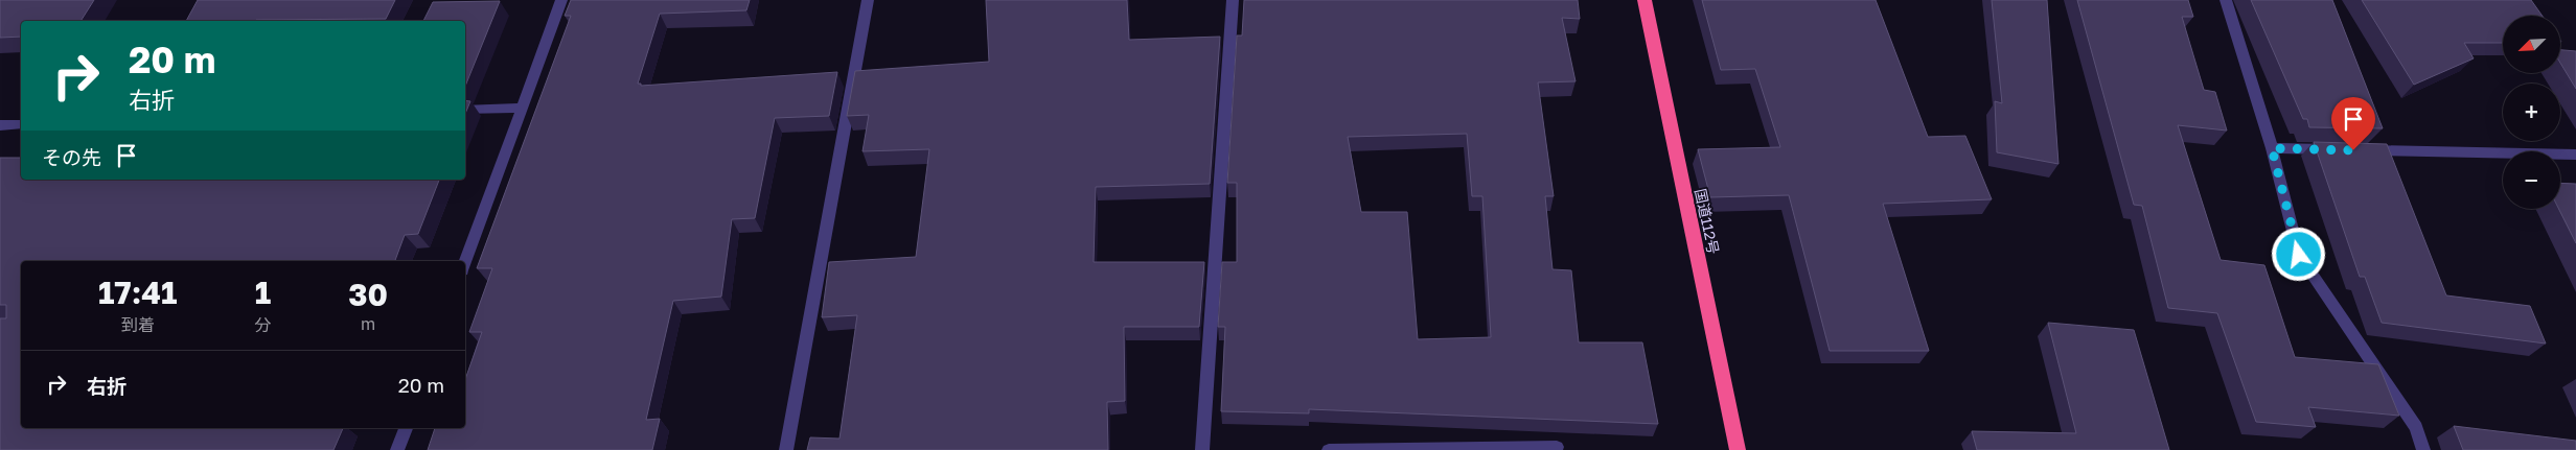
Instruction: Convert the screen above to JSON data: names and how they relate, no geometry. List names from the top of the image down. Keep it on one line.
{"streets":{"highway":["国道112号"]},"north":"bottom left","page":{"map_buttons":["+","−"],"turn":["20 m","右折"],"then":"その先","eta":["17:41","到着","1","分","30","m"],"list":[{"name":"右折","value":"20 m"}]}}
